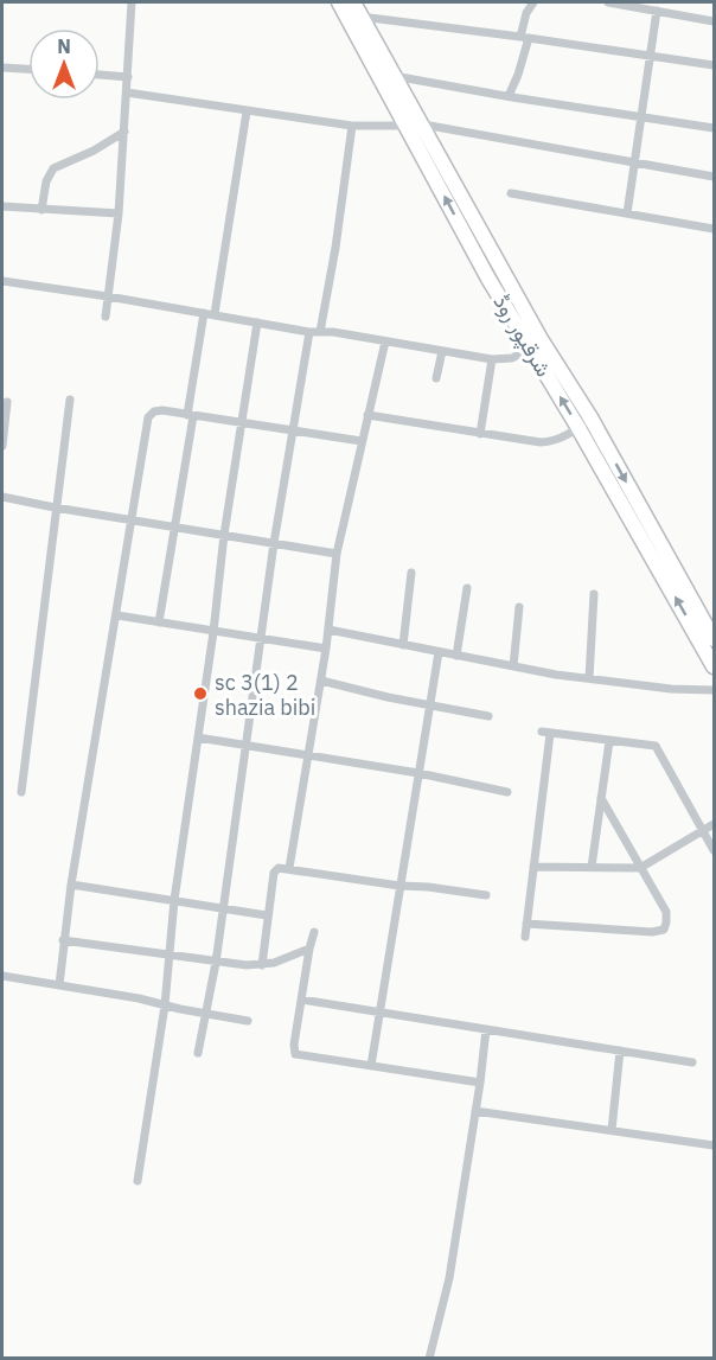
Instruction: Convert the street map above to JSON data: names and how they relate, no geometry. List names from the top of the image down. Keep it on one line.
{"streets":{"main road":["شرقپور روڈ"]},"places":["sc 3(1) 2 shazia bibi"],"north":"top"}
